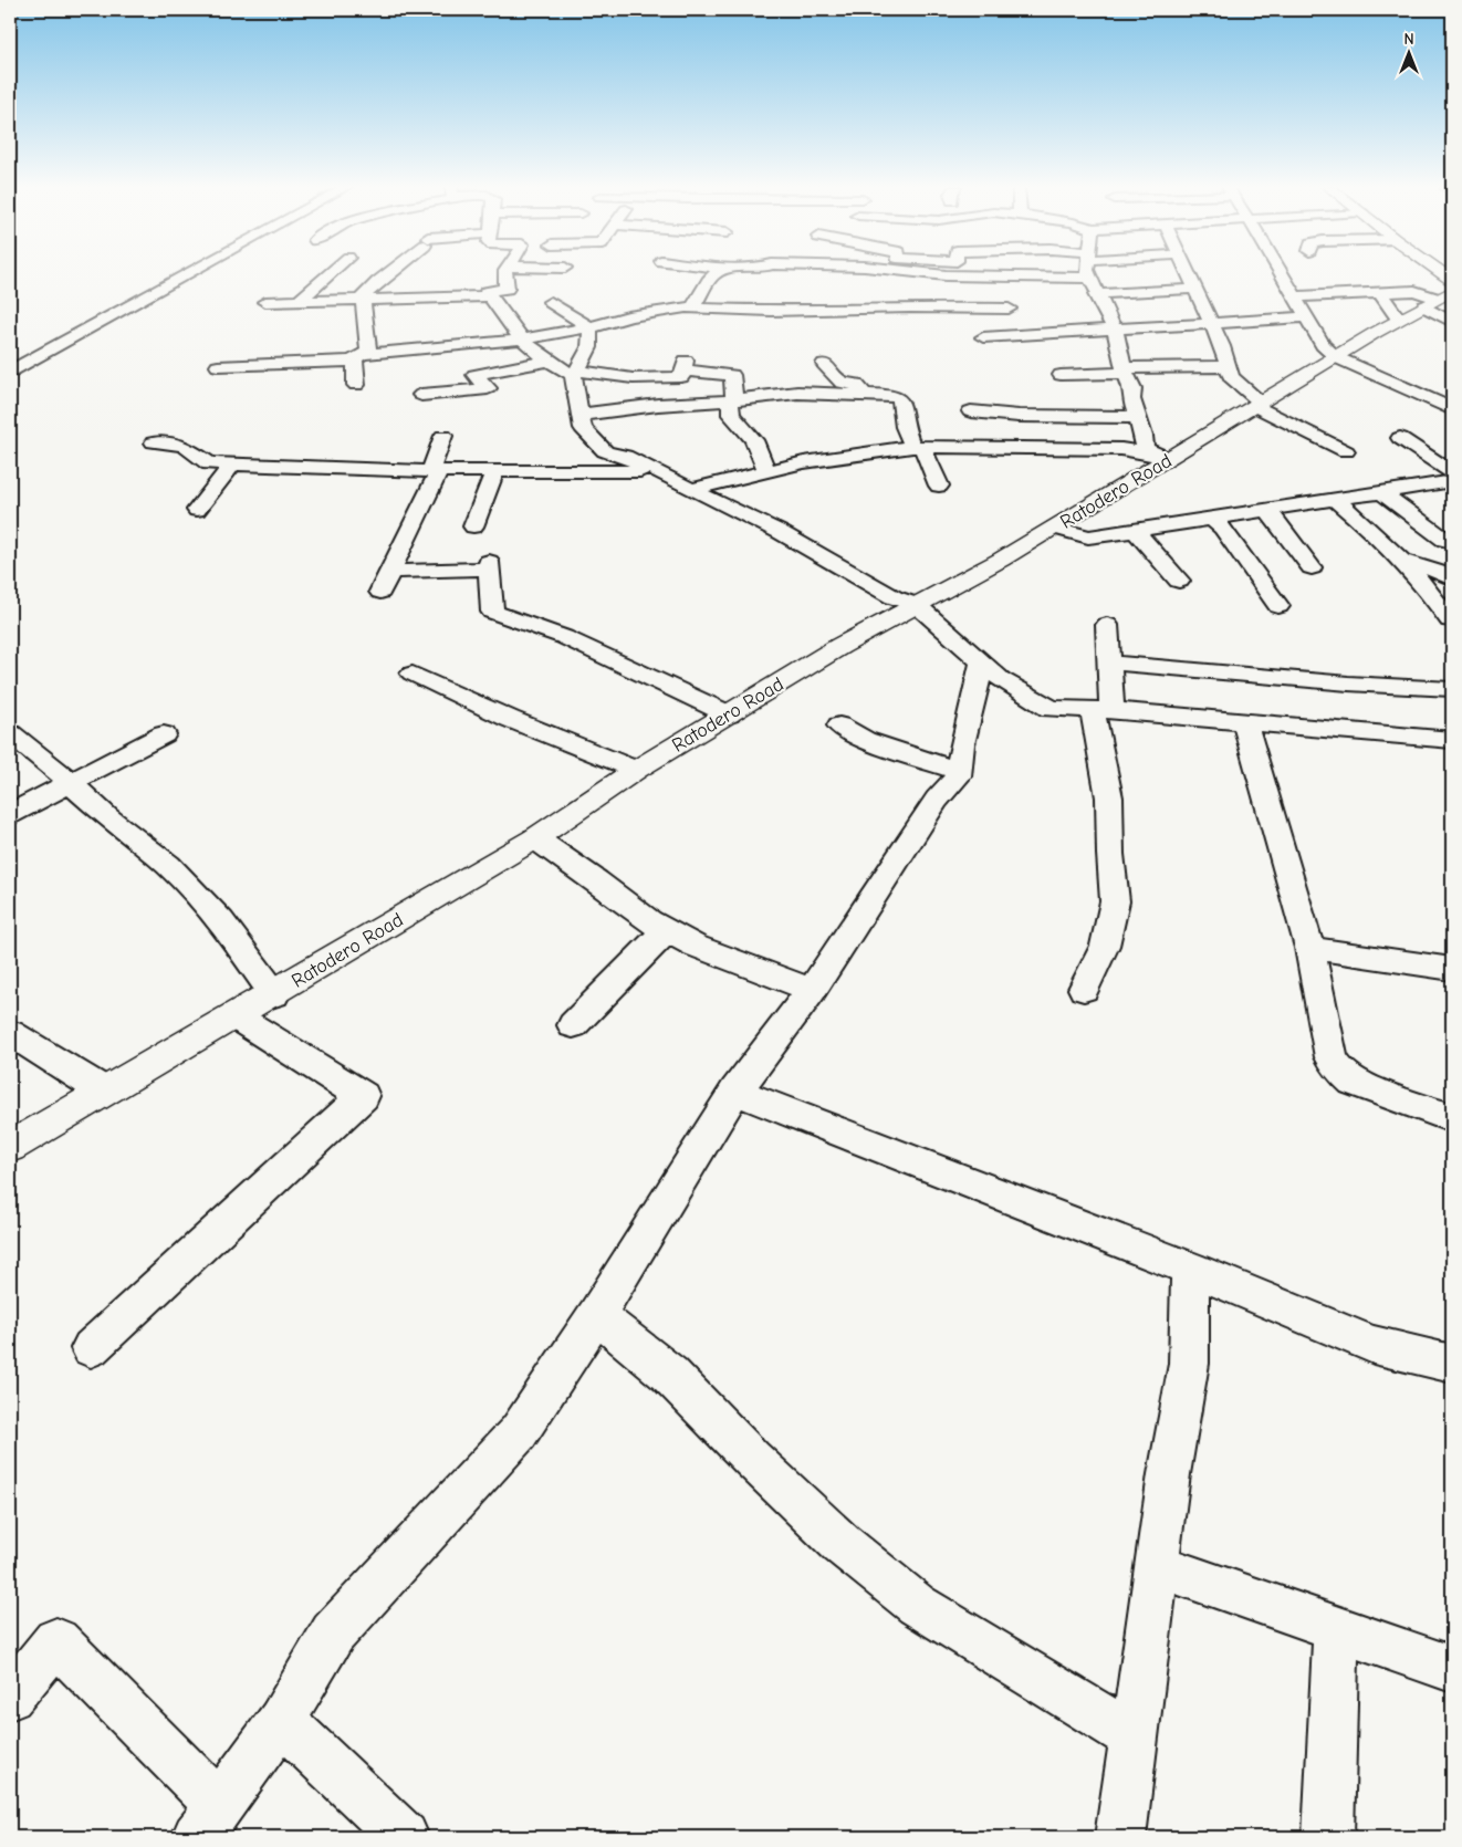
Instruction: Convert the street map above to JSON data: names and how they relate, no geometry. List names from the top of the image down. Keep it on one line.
{"streets":{"main road":["Ratodero Road"]},"north":"top"}
